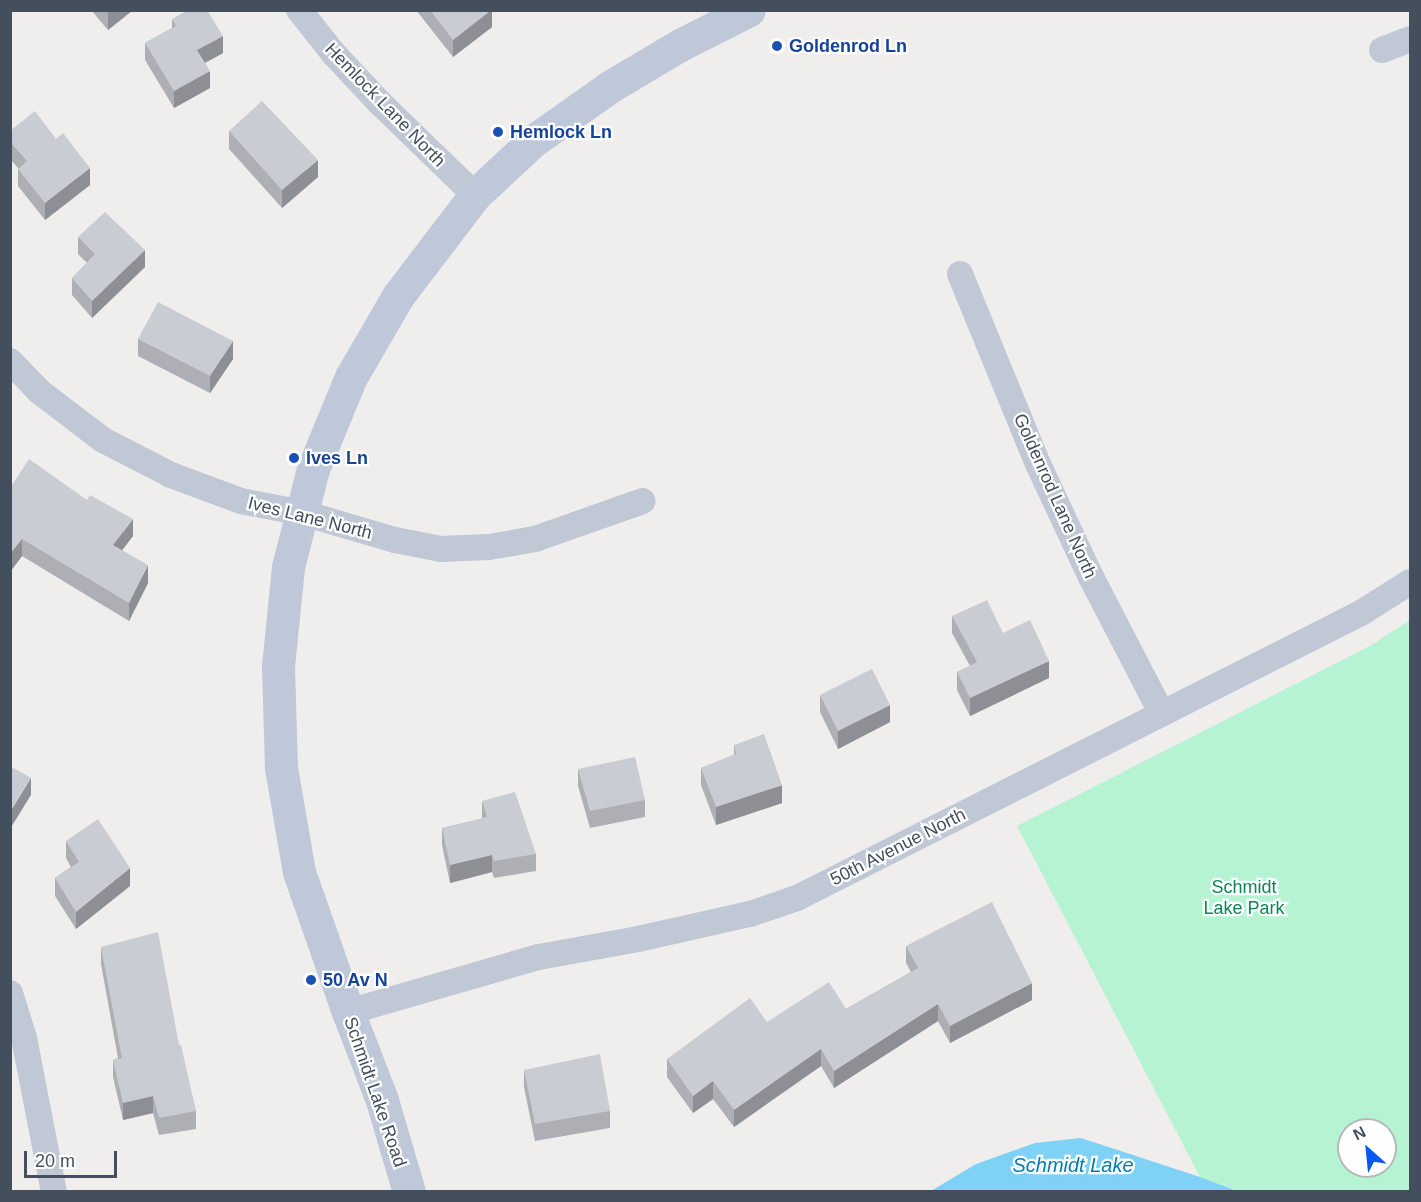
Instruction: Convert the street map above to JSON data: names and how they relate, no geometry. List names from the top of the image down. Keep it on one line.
{"streets":{"street":["Hemlock Lane North","Goldenrod Lane North","Ives Lane North","50th Avenue North","Schmidt Lake Road"]},"crossings":[["Hemlock Lane North","Schmidt Lake Road"],["Goldenrod Lane North","50th Avenue North"],["Ives Lane North","Schmidt Lake Road"],["50th Avenue North","Schmidt Lake Road"]],"water":["Schmidt Lake"],"parks":["Schmidt Lake Park"],"places":["Goldenrod Ln","Hemlock Ln","Ives Ln","50 Av N"],"scale_bar":"20 m","north":"top left"}
